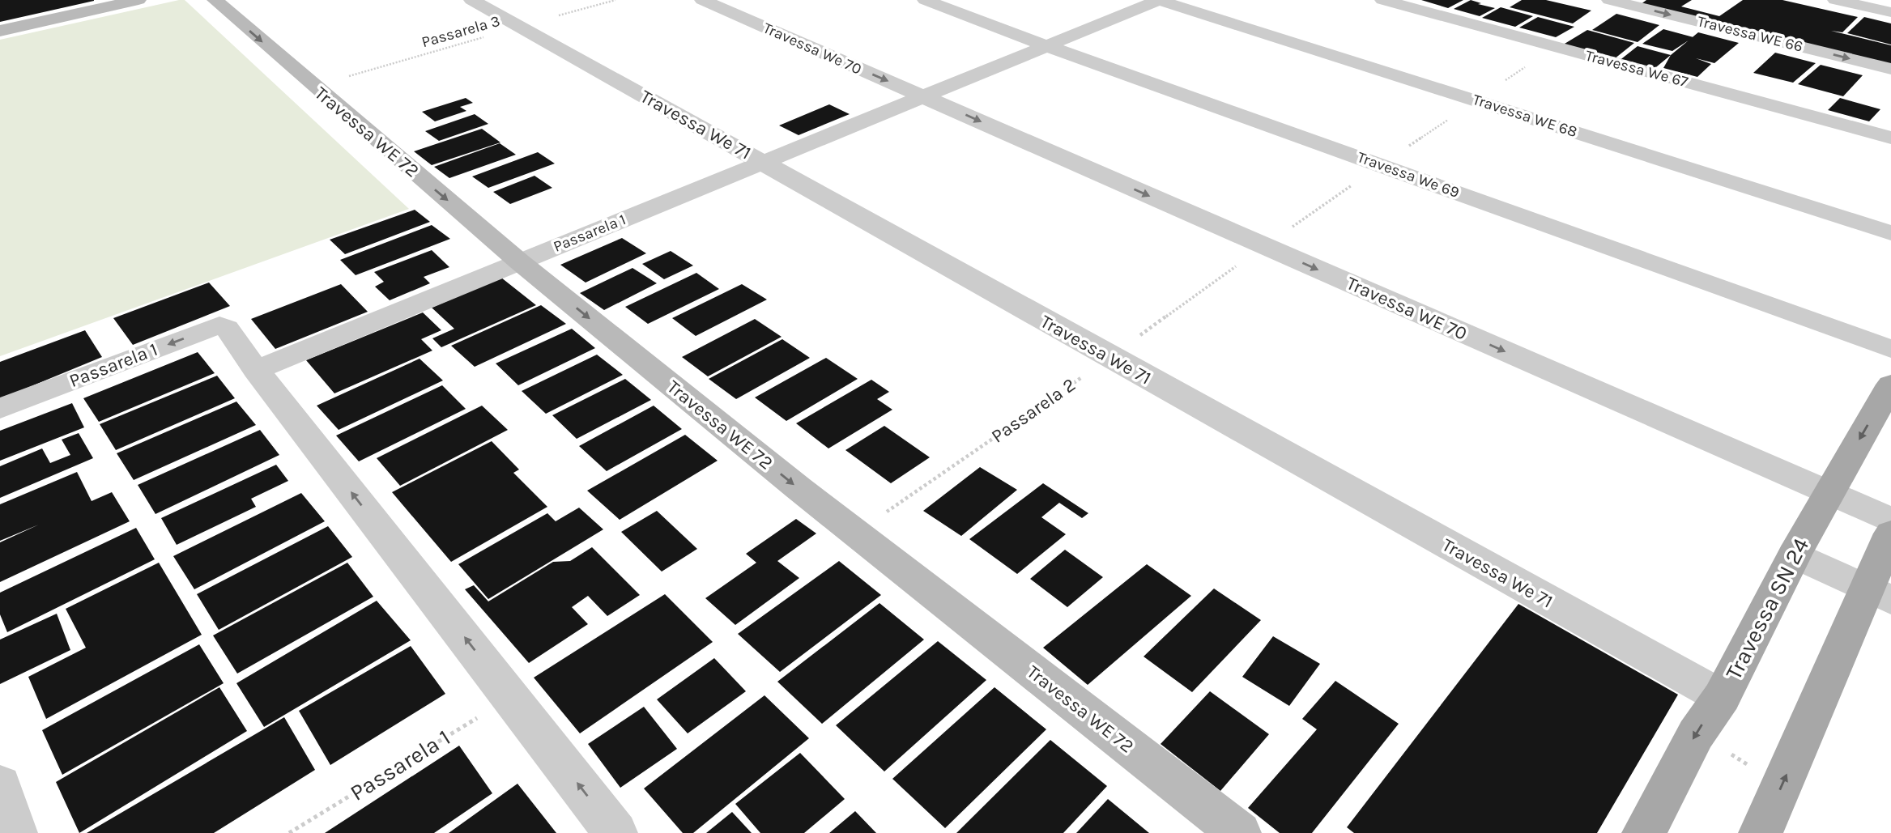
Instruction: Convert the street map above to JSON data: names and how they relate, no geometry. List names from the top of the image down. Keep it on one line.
{"streets":{"main road":["Travessa WE 72","Travessa SN 24"],"street":["Travessa WE 66","Travessa We 70","Travessa We 67","Travessa WE 68","Travessa We 71","Travessa We 69","Passarela 1","Travessa WE 70"],"path":["Passarela 3","Passarela 2"]},"crossings":[["Passarela 3","Travessa We 71"],["Passarela 3","Travessa WE 72"],["Travessa We 70","Passarela 1"],["Travessa We 70","Travessa WE 70"],["Travessa We 71","Passarela 1"],["Travessa We 71","Passarela 2"],["Travessa We 71","Travessa SN 24"],["Travessa WE 72","Passarela 1"],["Travessa WE 72","Passarela 2"],["Passarela 1","Travessa WE 70"],["Travessa WE 70","Passarela 2"],["Travessa WE 70","Travessa SN 24"]],"one_way":["Travessa WE 66","Travessa We 70","Travessa WE 72","Travessa WE 70"]}
